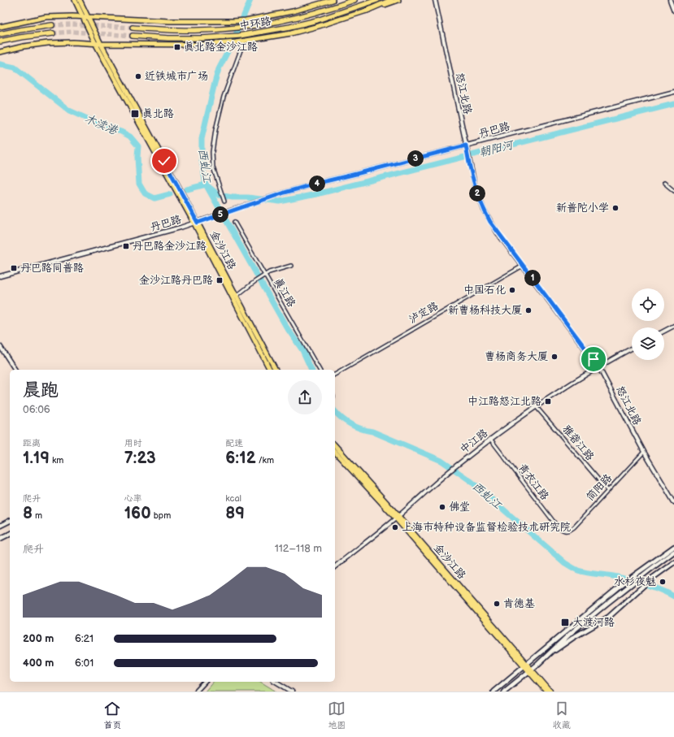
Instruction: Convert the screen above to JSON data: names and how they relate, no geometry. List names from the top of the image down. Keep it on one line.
{"streets":{"highway":["中环路"],"main road":["金沙江路"],"street":["怒江北路","丹巴路","真江路","泸定路","中江路","雅砻江路","青衣江路","简阳路"]},"crossings":[["怒江北路","丹巴路"],["怒江北路","泸定路"],["怒江北路","中江路"],["怒江北路","简阳路"],["丹巴路","金沙江路"],["金沙江路","中江路"],["中江路","雅砻江路"],["中江路","青衣江路"],["雅砻江路","简阳路"],["青衣江路","简阳路"]],"water":["木渎港","朝阳河","西虬江"],"places":{"transit":["真北路金沙江路","真北路","丹巴路金沙江路","丹巴路同普路","金沙江路丹巴路","中江路怒江北路","大渡河路"],"other":["近铁城市广场","新普陀小学","中国石化","新曹杨科技大厦","曹杨商务大厦","佛堂","上海市特种设备监督检验技术研究院","水杉夜魅","肯德基"]},"page":{"pins":["3","4","2","5","1"],"heading":["晨跑","06:06"],"stats":[["距离","1.19 km"],["用时","7:23"],["配速","6:12 /km"],["爬升","8 m"],["心率","160 bpm"],["kcal","89"]],"chart":["爬升","112–118 m"],"list":[{"name":"200 m","note":"6:21"},{"name":"400 m","note":"6:01"}],"tabs":["首页","地图","收藏"]}}
